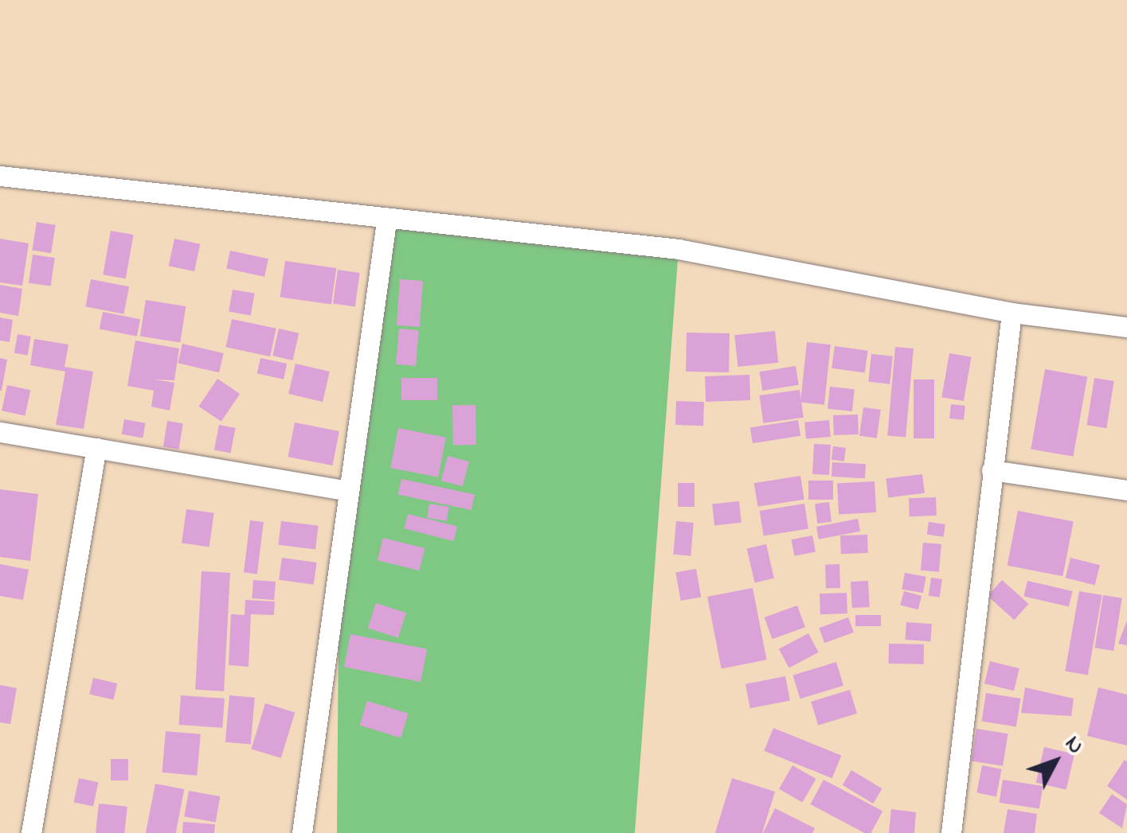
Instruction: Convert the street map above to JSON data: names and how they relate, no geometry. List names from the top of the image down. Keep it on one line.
{"north":"top right"}
